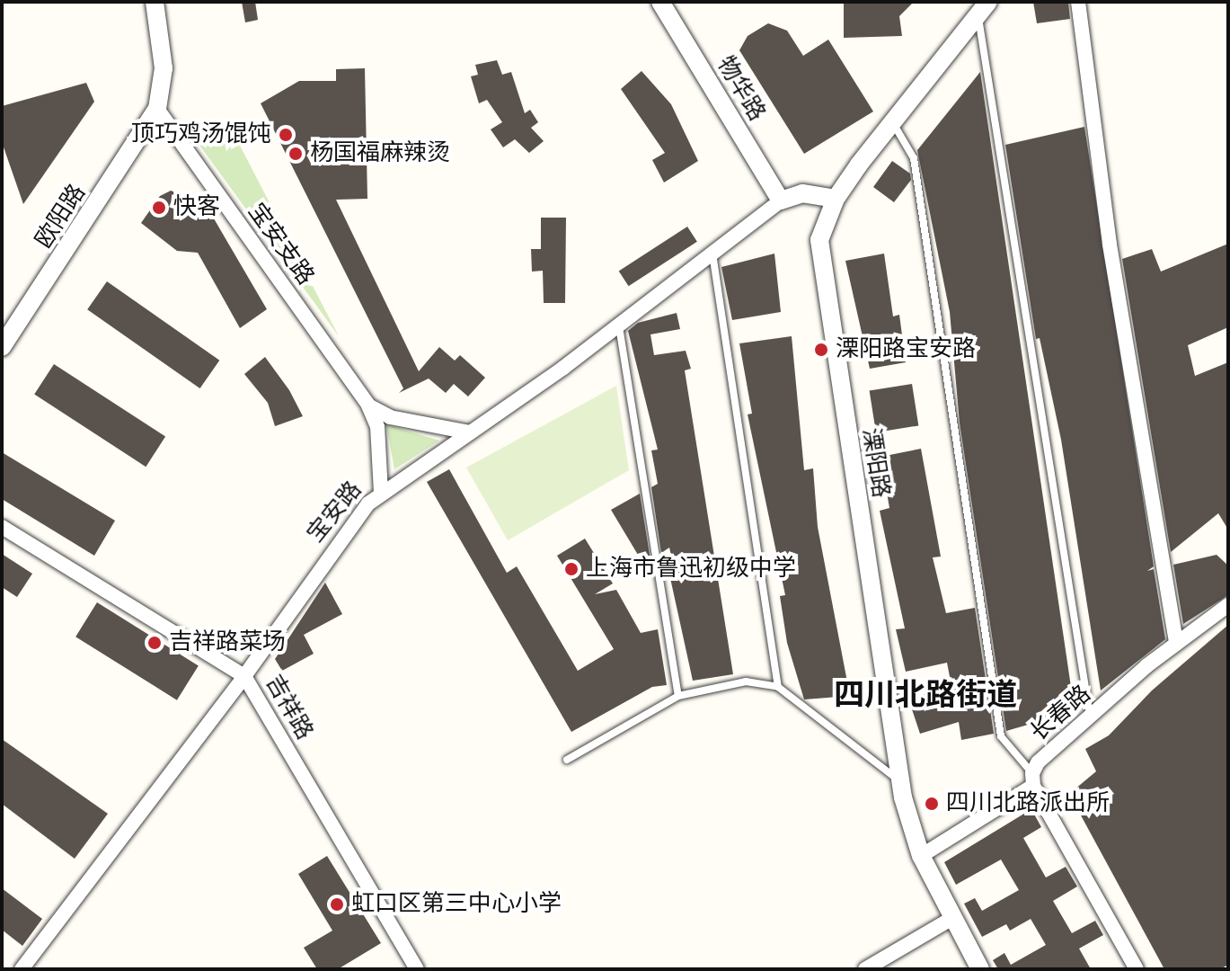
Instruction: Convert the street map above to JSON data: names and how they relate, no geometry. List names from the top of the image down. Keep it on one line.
{"streets":{"street":["物华路","欧阳路","宝安支路","溧阳路","宝安路","吉祥路","长春路"]},"crossings":[["物华路","宝安路"],["欧阳路","宝安支路"],["宝安支路","宝安路"],["溧阳路","宝安路"],["溧阳路","长春路"],["宝安路","吉祥路"]],"districts":["四川北路街道"],"places":["顶巧鸡汤馄饨","杨国福麻辣烫","快客","溧阳路宝安路","上海市鲁迅初级中学","吉祥路菜场","四川北路派出所","虹口区第三中心小学"]}
